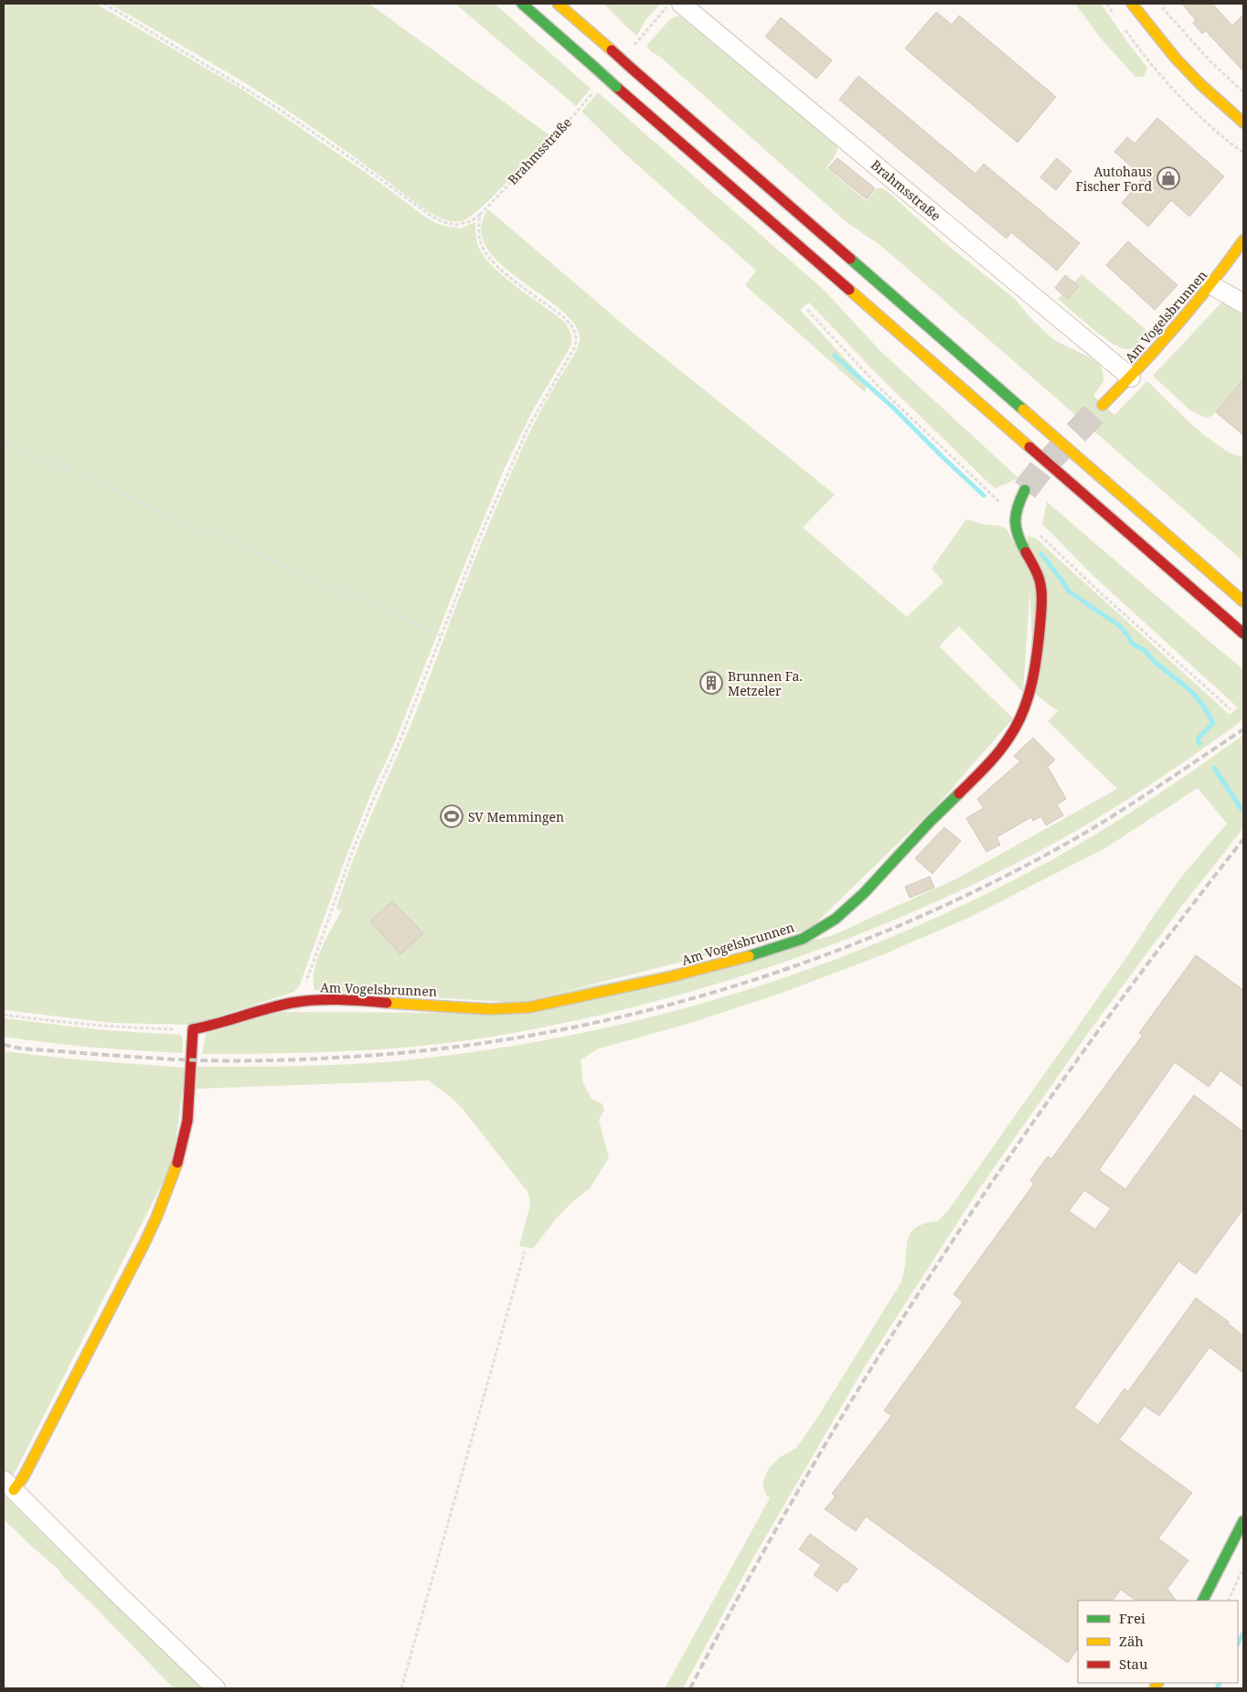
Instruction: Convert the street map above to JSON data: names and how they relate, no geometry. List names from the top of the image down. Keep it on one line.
{"streets":{"main road":["Am Vogelsbrunnen"],"street":["Brahmsstraße"]},"crossings":[["Brahmsstraße","Am Vogelsbrunnen"]],"places":{"shop":["Autohaus Fischer Ford"],"building":["Brunnen Fa. Metzeler"],"sports":["SV Memmingen"]},"legend":["Frei","Zäh","Stau"]}
